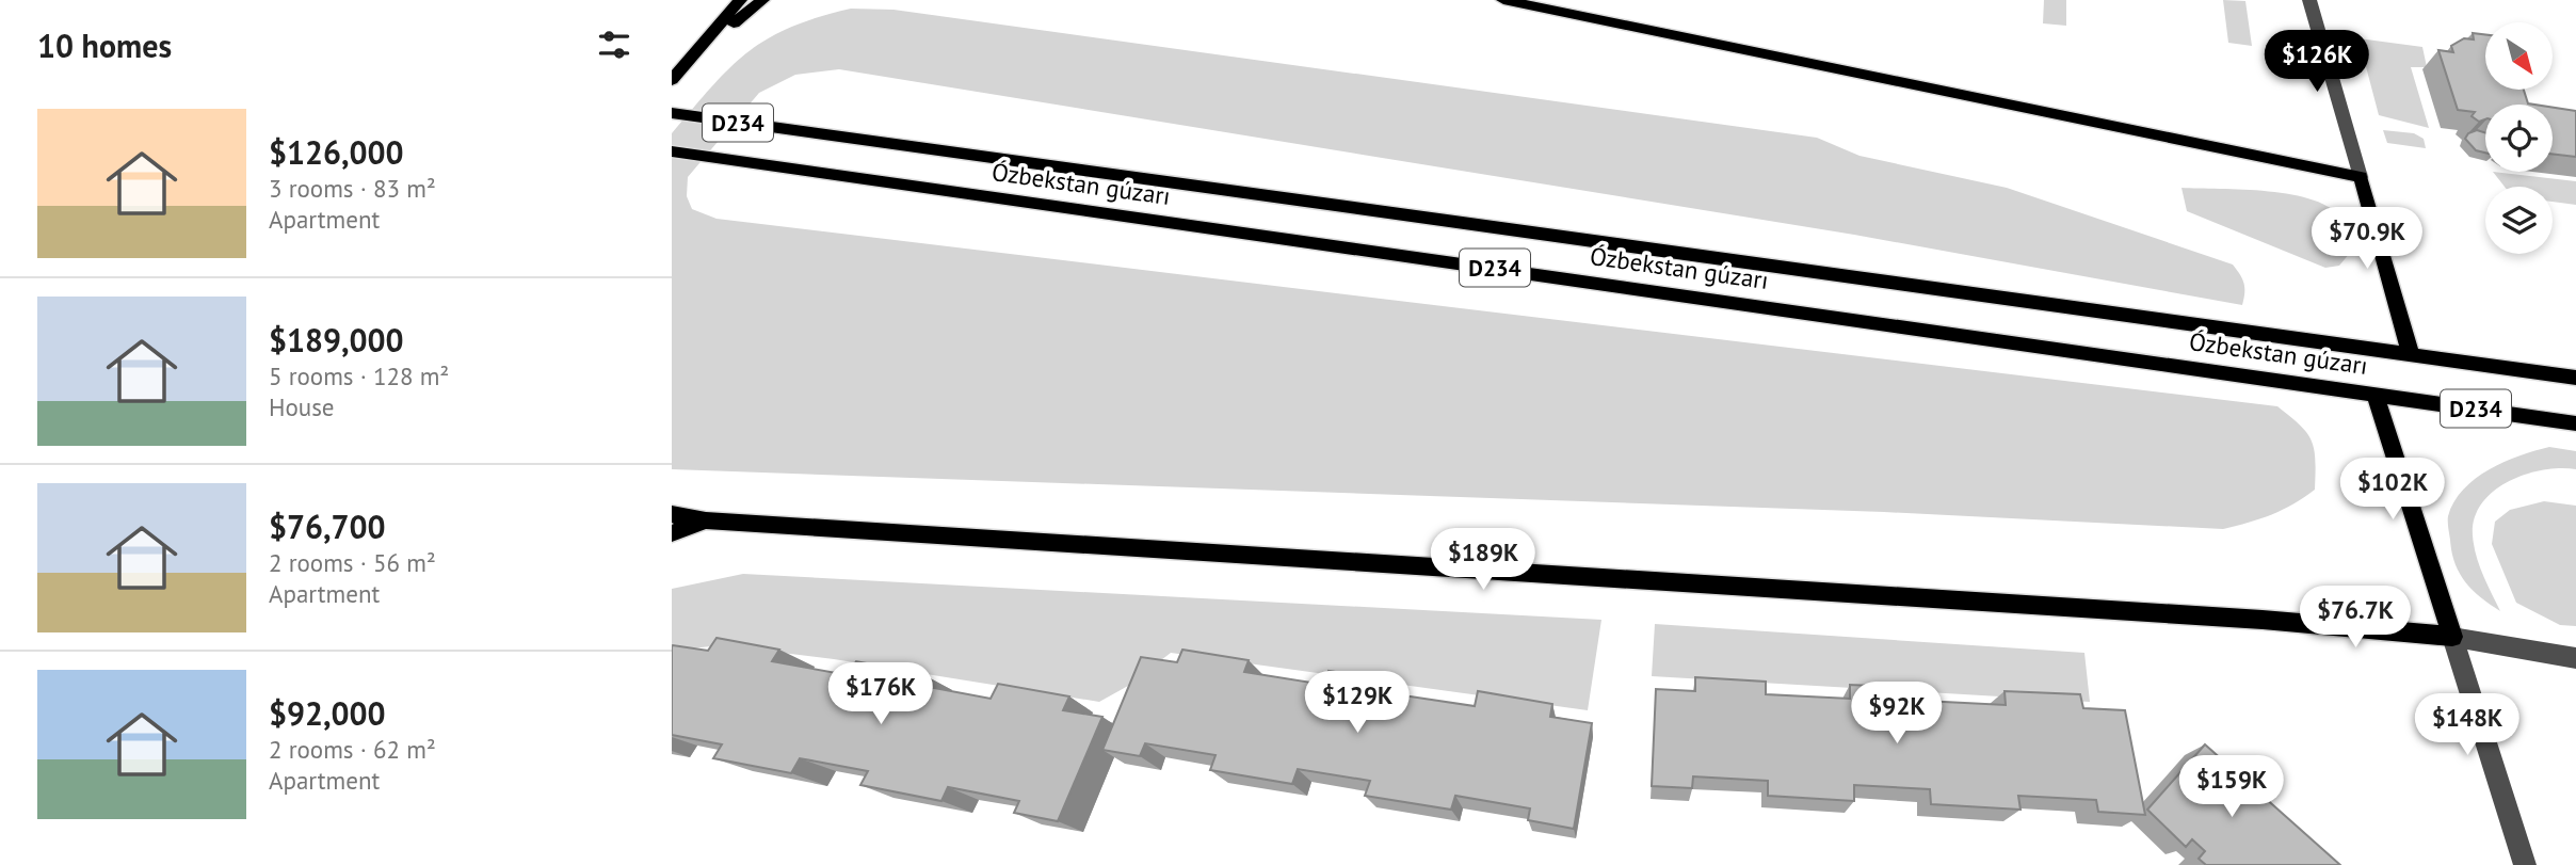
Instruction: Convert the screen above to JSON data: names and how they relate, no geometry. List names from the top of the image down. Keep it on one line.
{"streets":{"main road":["D234","Ózbekstan gúzarı"]},"north":"bottom right","page":{"heading":"10 homes","price":["$126K","$70.9K","$102K","$189K","$76.7K","$176K","$129K","$92K","$148K","$159K"],"list":[{"name":"$126,000","note":"3 rooms · 83 m² · Apartment"},{"name":"$189,000","note":"5 rooms · 128 m² · House"},{"name":"$76,700","note":"2 rooms · 56 m² · Apartment"},{"name":"$92,000","note":"2 rooms · 62 m² · Apartment"}]}}
